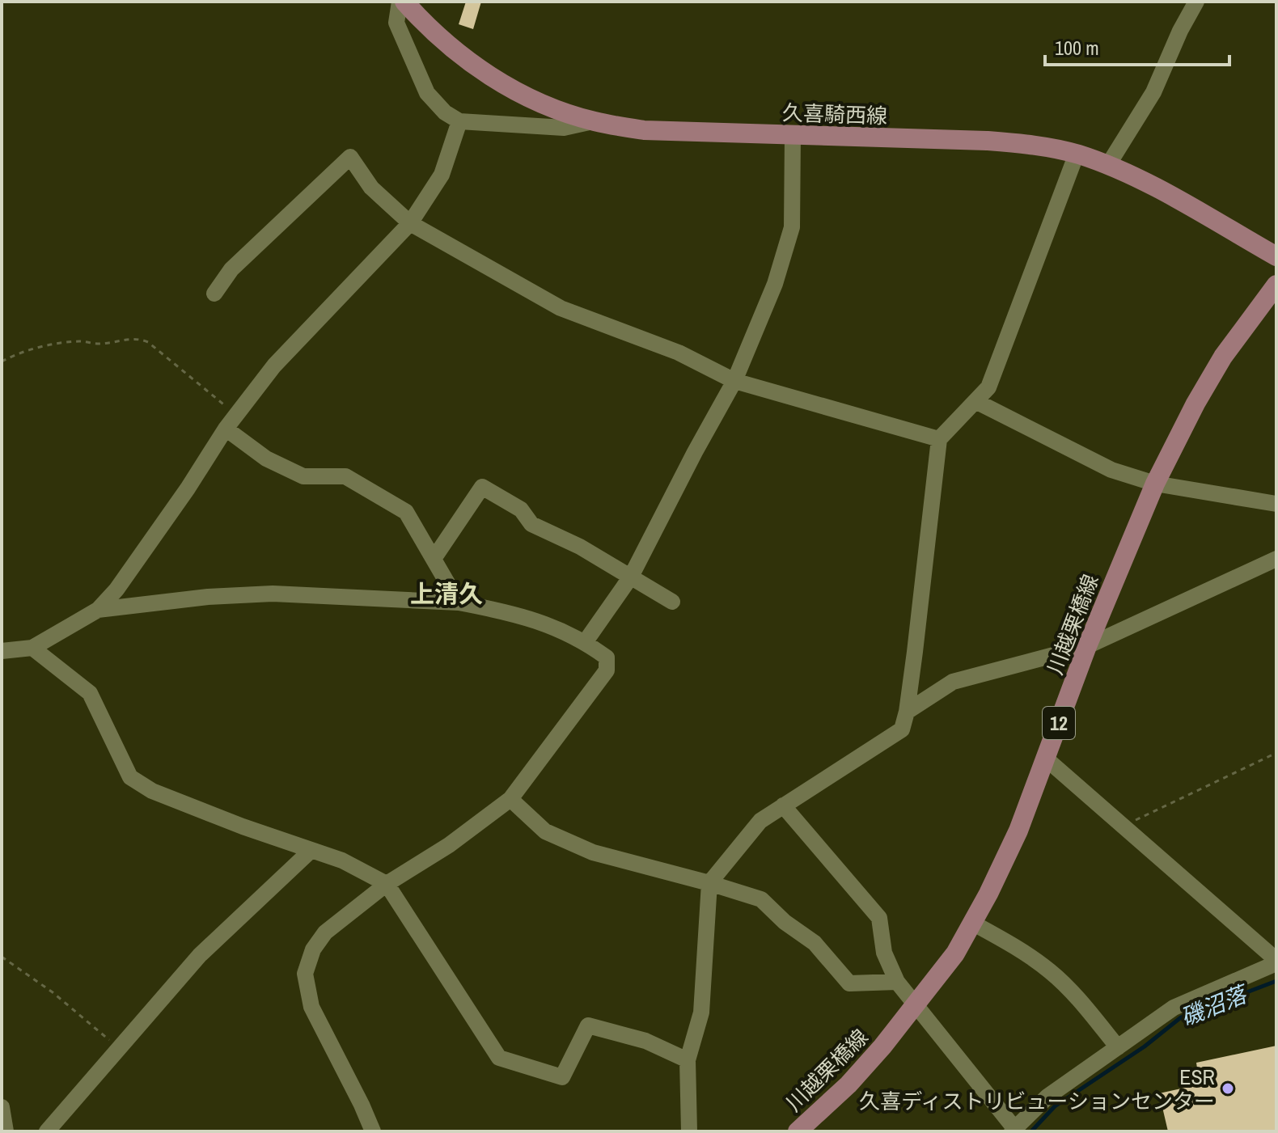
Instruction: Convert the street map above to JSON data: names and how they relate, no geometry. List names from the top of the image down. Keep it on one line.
{"streets":{"main road":["久喜騎西線","川越栗橋線","12"]},"districts":["上清久"],"water":["磯沼落"],"places":["ESR 久喜ディストリビューションセンター"],"scale_bar":"100 m"}
